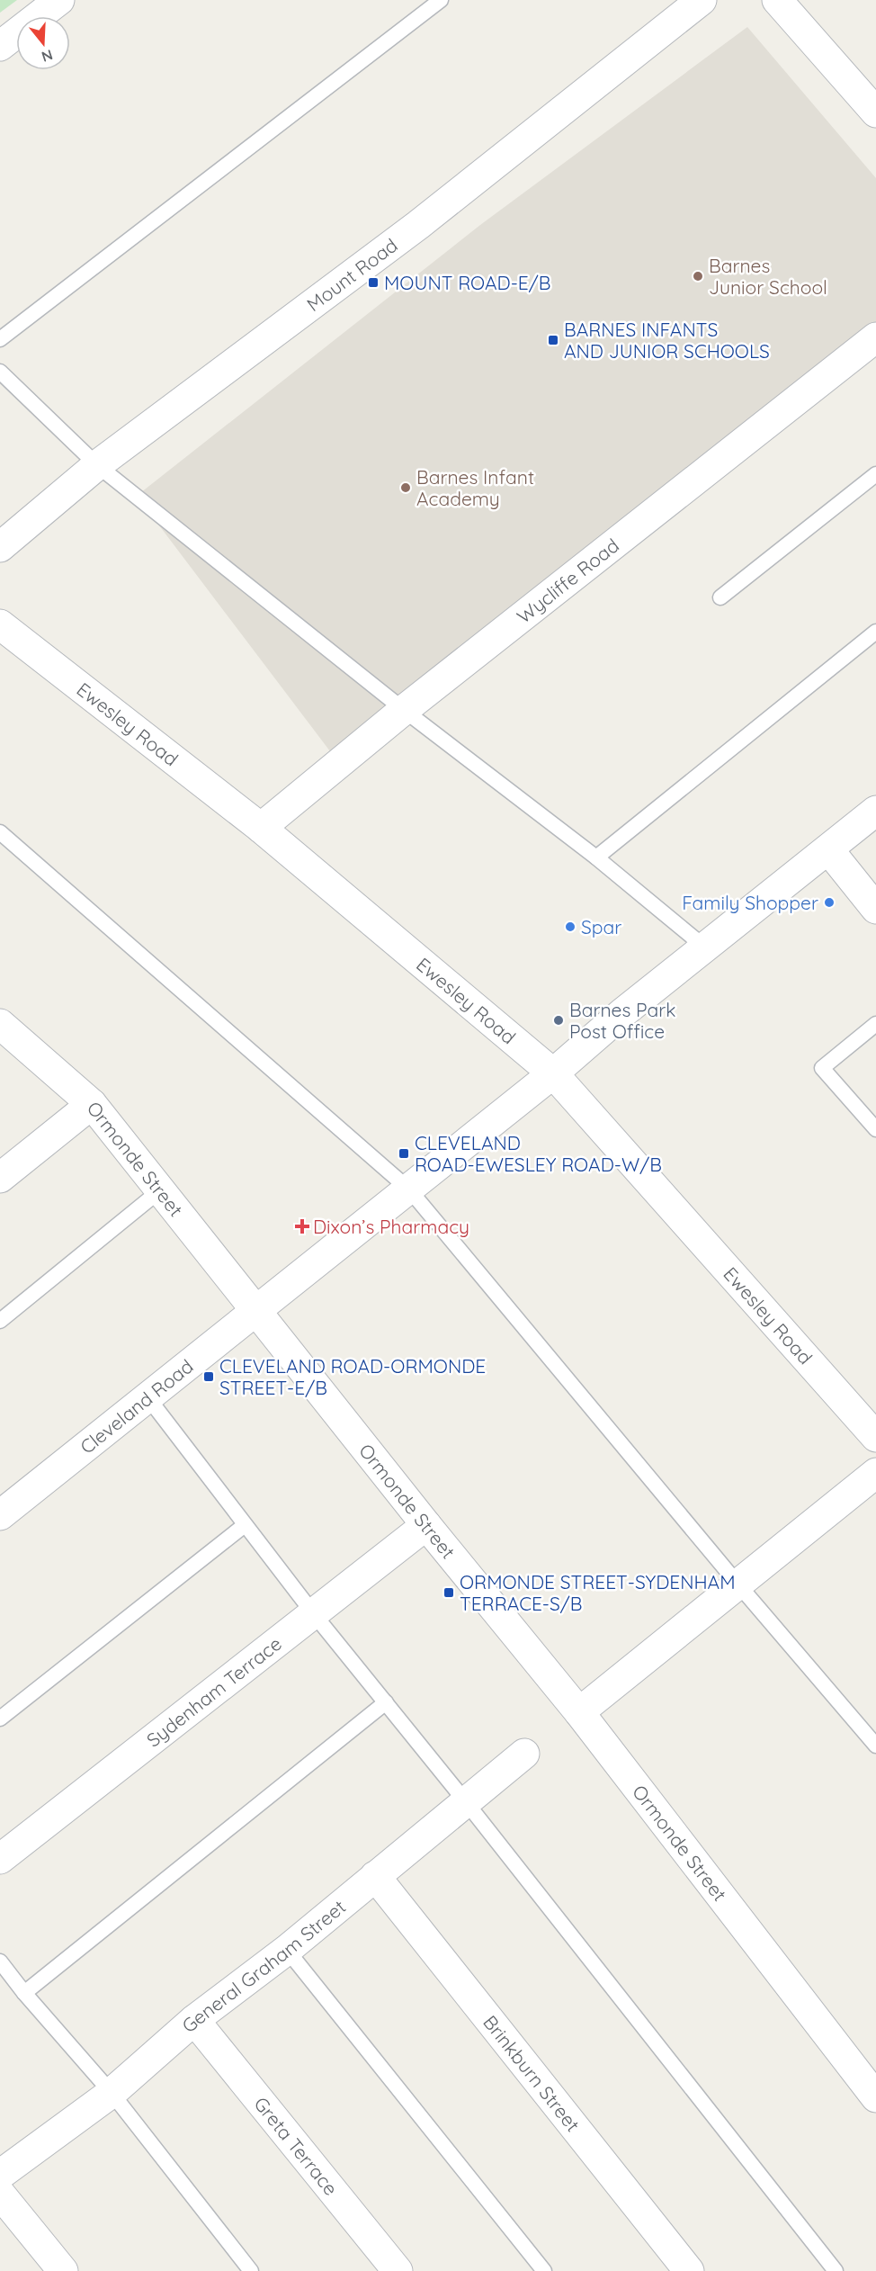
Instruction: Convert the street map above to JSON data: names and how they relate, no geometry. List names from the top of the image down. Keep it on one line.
{"streets":{"street":["Mount Road","Wycliffe Road","Ewesley Road","Ormonde Street","Cleveland Road","Sydenham Terrace","General Graham Street","Brinkburn Street","Greta Terrace"]},"crossings":[["Wycliffe Road","Ewesley Road"],["Ewesley Road","Cleveland Road"],["Ormonde Street","Cleveland Road"],["Ormonde Street","Sydenham Terrace"],["General Graham Street","Brinkburn Street"],["General Graham Street","Greta Terrace"]],"places":{"other":["Barnes Junior School","Barnes Infant Academy","Family Shopper","Spar","Barnes Park Post Office"],"transit":["MOUNT ROAD-E/B","BARNES INFANTS AND JUNIOR SCHOOLS","CLEVELAND ROAD-EWESLEY ROAD-W/B","CLEVELAND ROAD-ORMONDE STREET-E/B","ORMONDE STREET-SYDENHAM TERRACE-S/B"],"health":["Dixon’s Pharmacy"]},"north":"bottom"}
